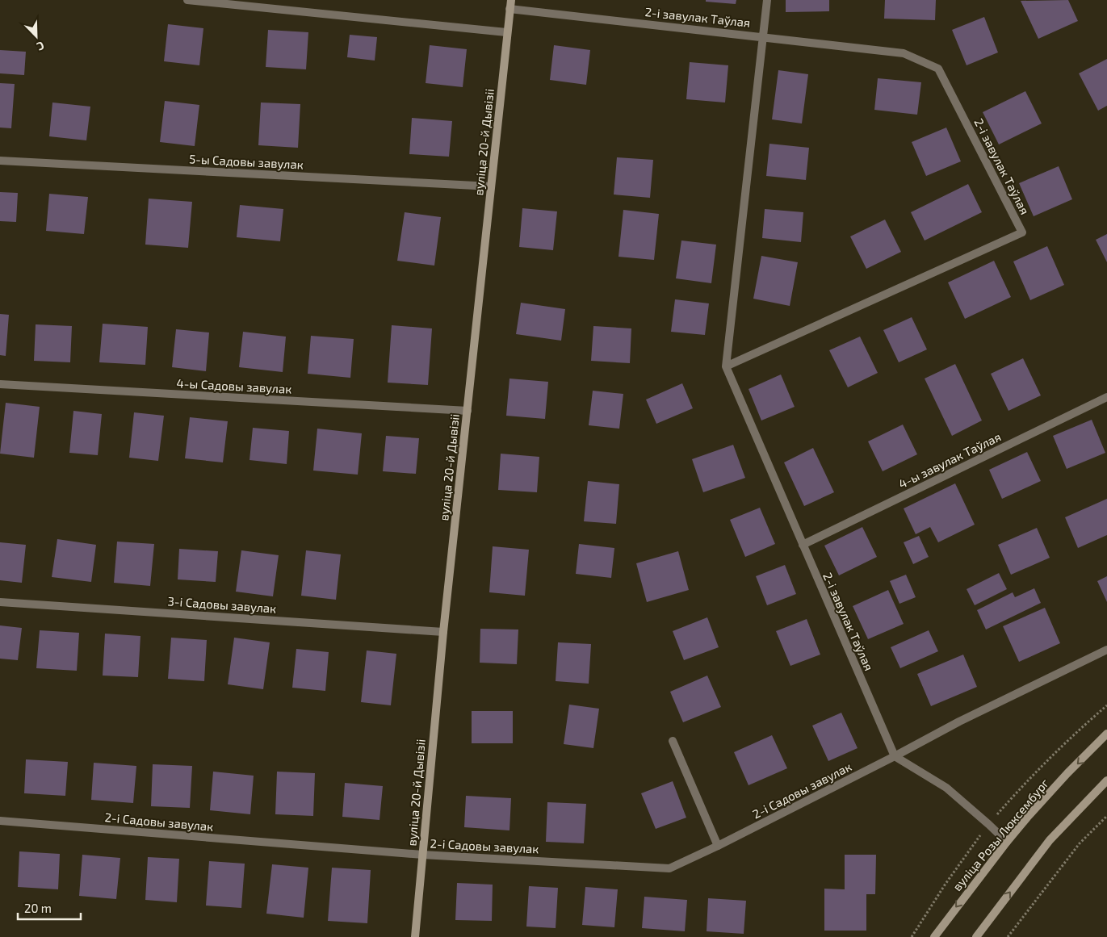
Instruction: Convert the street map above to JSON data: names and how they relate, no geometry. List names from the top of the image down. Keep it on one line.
{"streets":{"street":["2-і завулак Таўлая","вуліца 20-й Дывізіі","5-ы Садовы завулак","4-ы Садовы завулак","4-ы завулак Таўлая","3-і Садовы завулак","2-і Садовы завулак","вуліца Розы Люксембург"]},"crossings":[["2-і завулак Таўлая","вуліца 20-й Дывізіі"],["2-і завулак Таўлая","4-ы завулак Таўлая"],["2-і завулак Таўлая","2-і Садовы завулак"],["вуліца 20-й Дывізіі","5-ы Садовы завулак"],["вуліца 20-й Дывізіі","4-ы Садовы завулак"],["вуліца 20-й Дывізіі","3-і Садовы завулак"],["вуліца 20-й Дывізіі","2-і Садовы завулак"]],"scale_bar":"20 m","north":"bottom right"}
